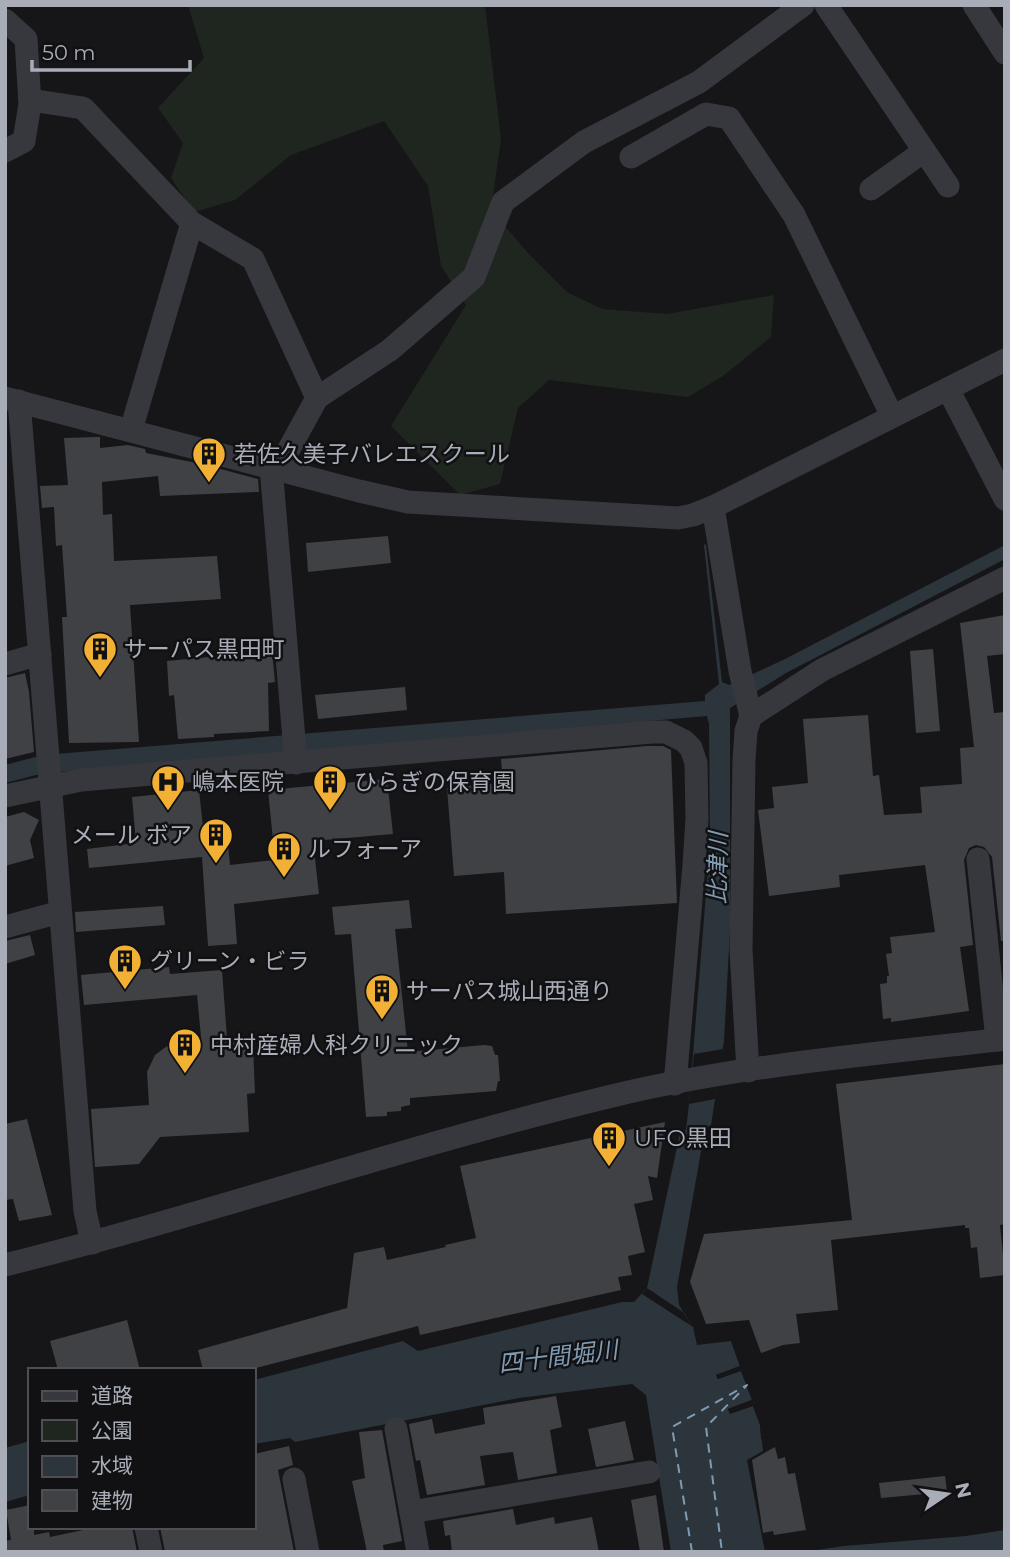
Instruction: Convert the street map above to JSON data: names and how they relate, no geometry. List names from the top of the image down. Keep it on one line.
{"water":["比津川","四十間堀川"],"places":{"building":["若佐久美子バレエスクール","サーパス黒田町","ひらぎの保育園","メール ボア","ルフォーア","グリーン・ビラ","サーパス城山西通り","中村産婦人科クリニック","UFO黒田"],"hospital":["嶋本医院"]},"legend":["道路","公園","水域","建物"],"scale_bar":"50 m","north":"right"}
